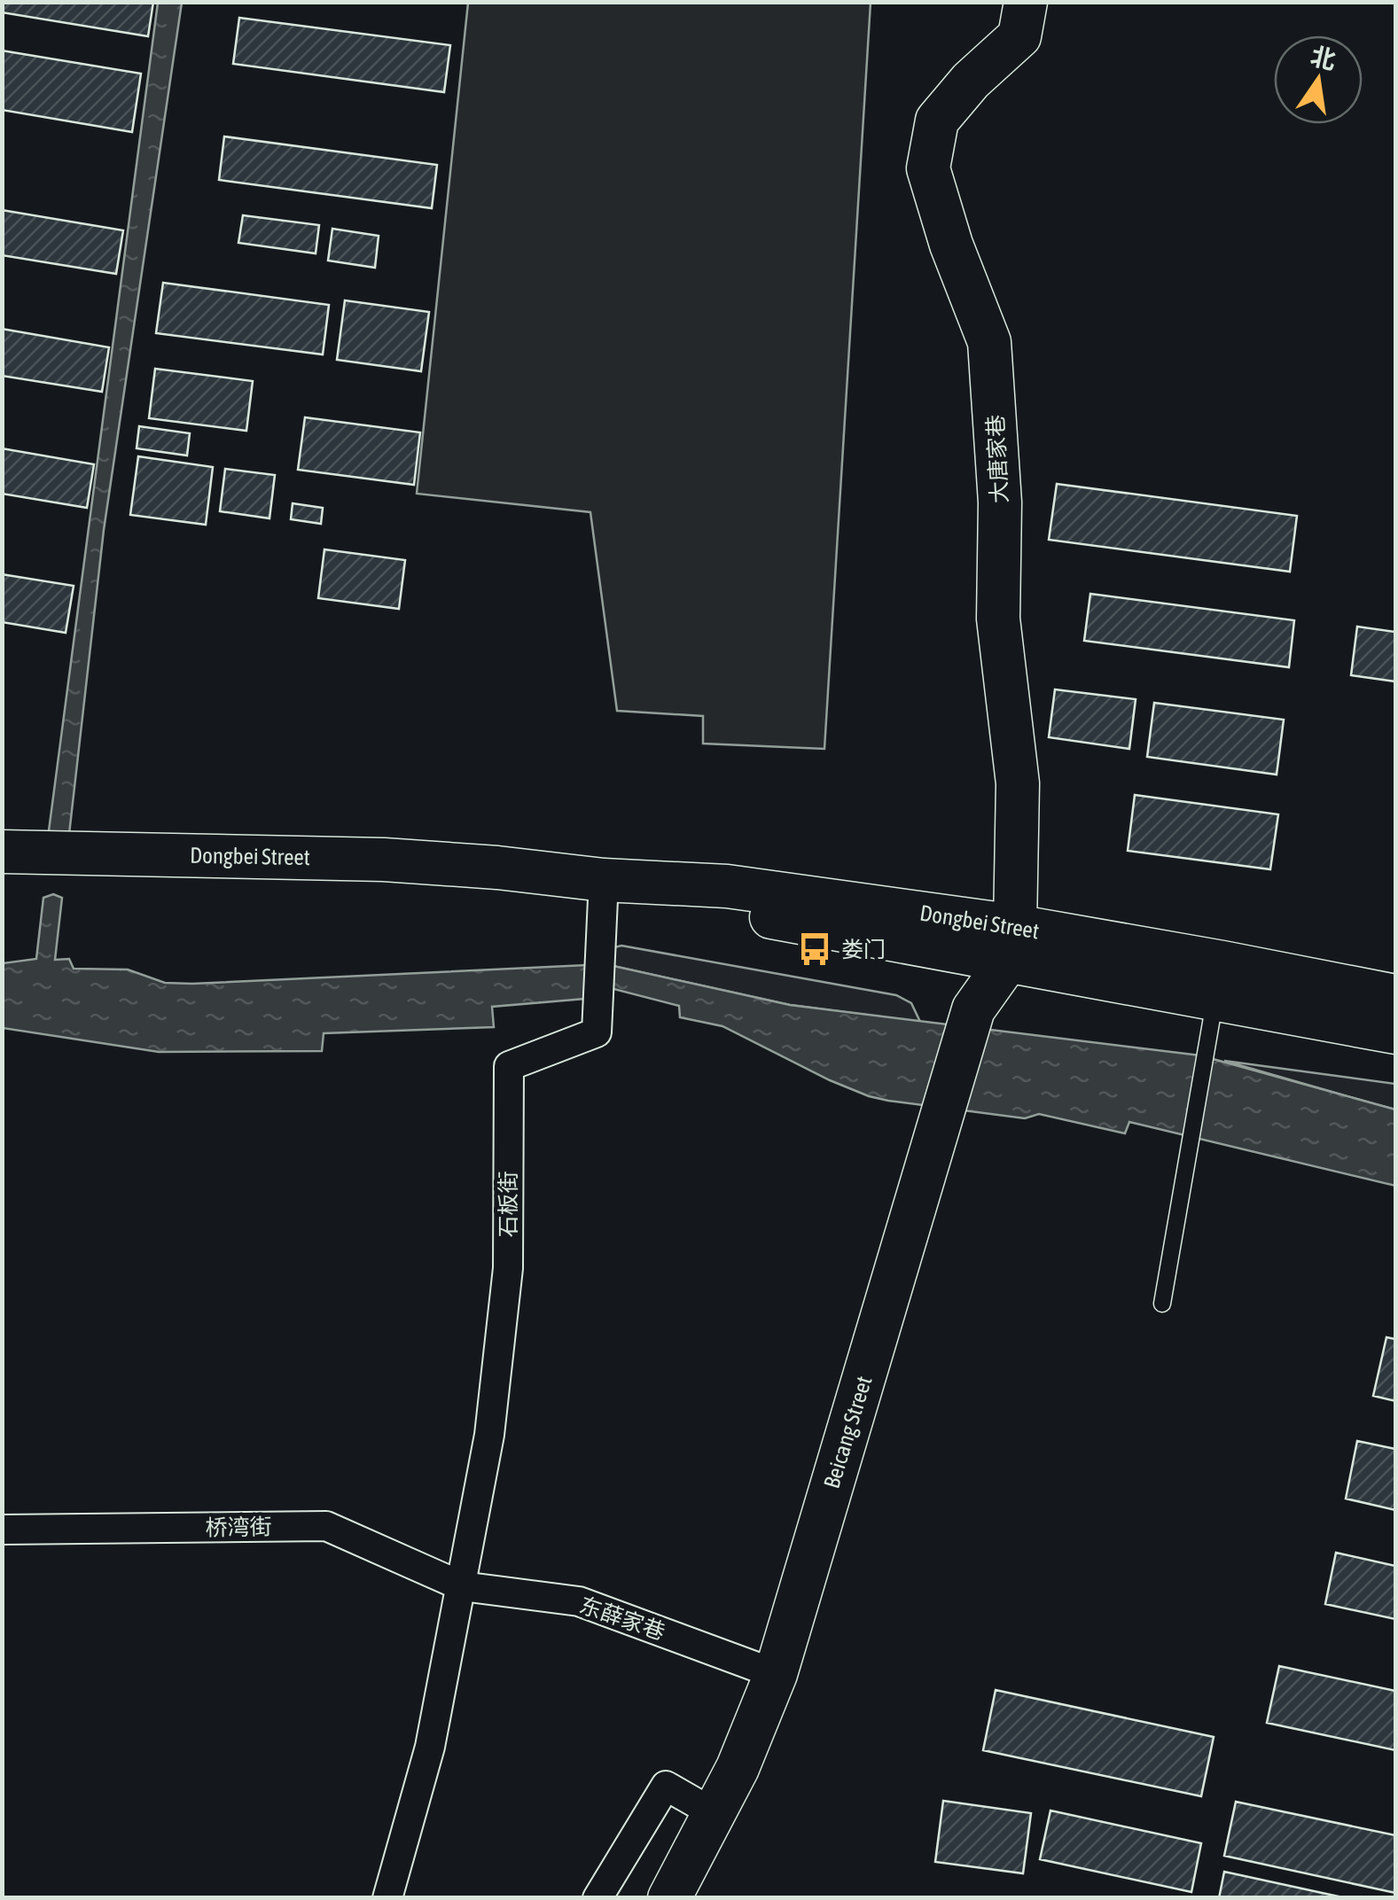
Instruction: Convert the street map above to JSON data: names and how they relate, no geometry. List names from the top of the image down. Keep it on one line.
{"streets":{"main road":["大唐家巷","Dongbei Street","Beicang Street"],"street":["石板街","桥湾街","东薛家巷"]},"crossings":[["大唐家巷","Dongbei Street"],["大唐家巷","Beicang Street"],["Dongbei Street","石板街"],["Dongbei Street","Beicang Street"],["石板街","桥湾街"],["石板街","东薛家巷"],["Beicang Street","东薛家巷"],["桥湾街","东薛家巷"]],"places":{"bus stop":["娄门"]},"north":"top"}
